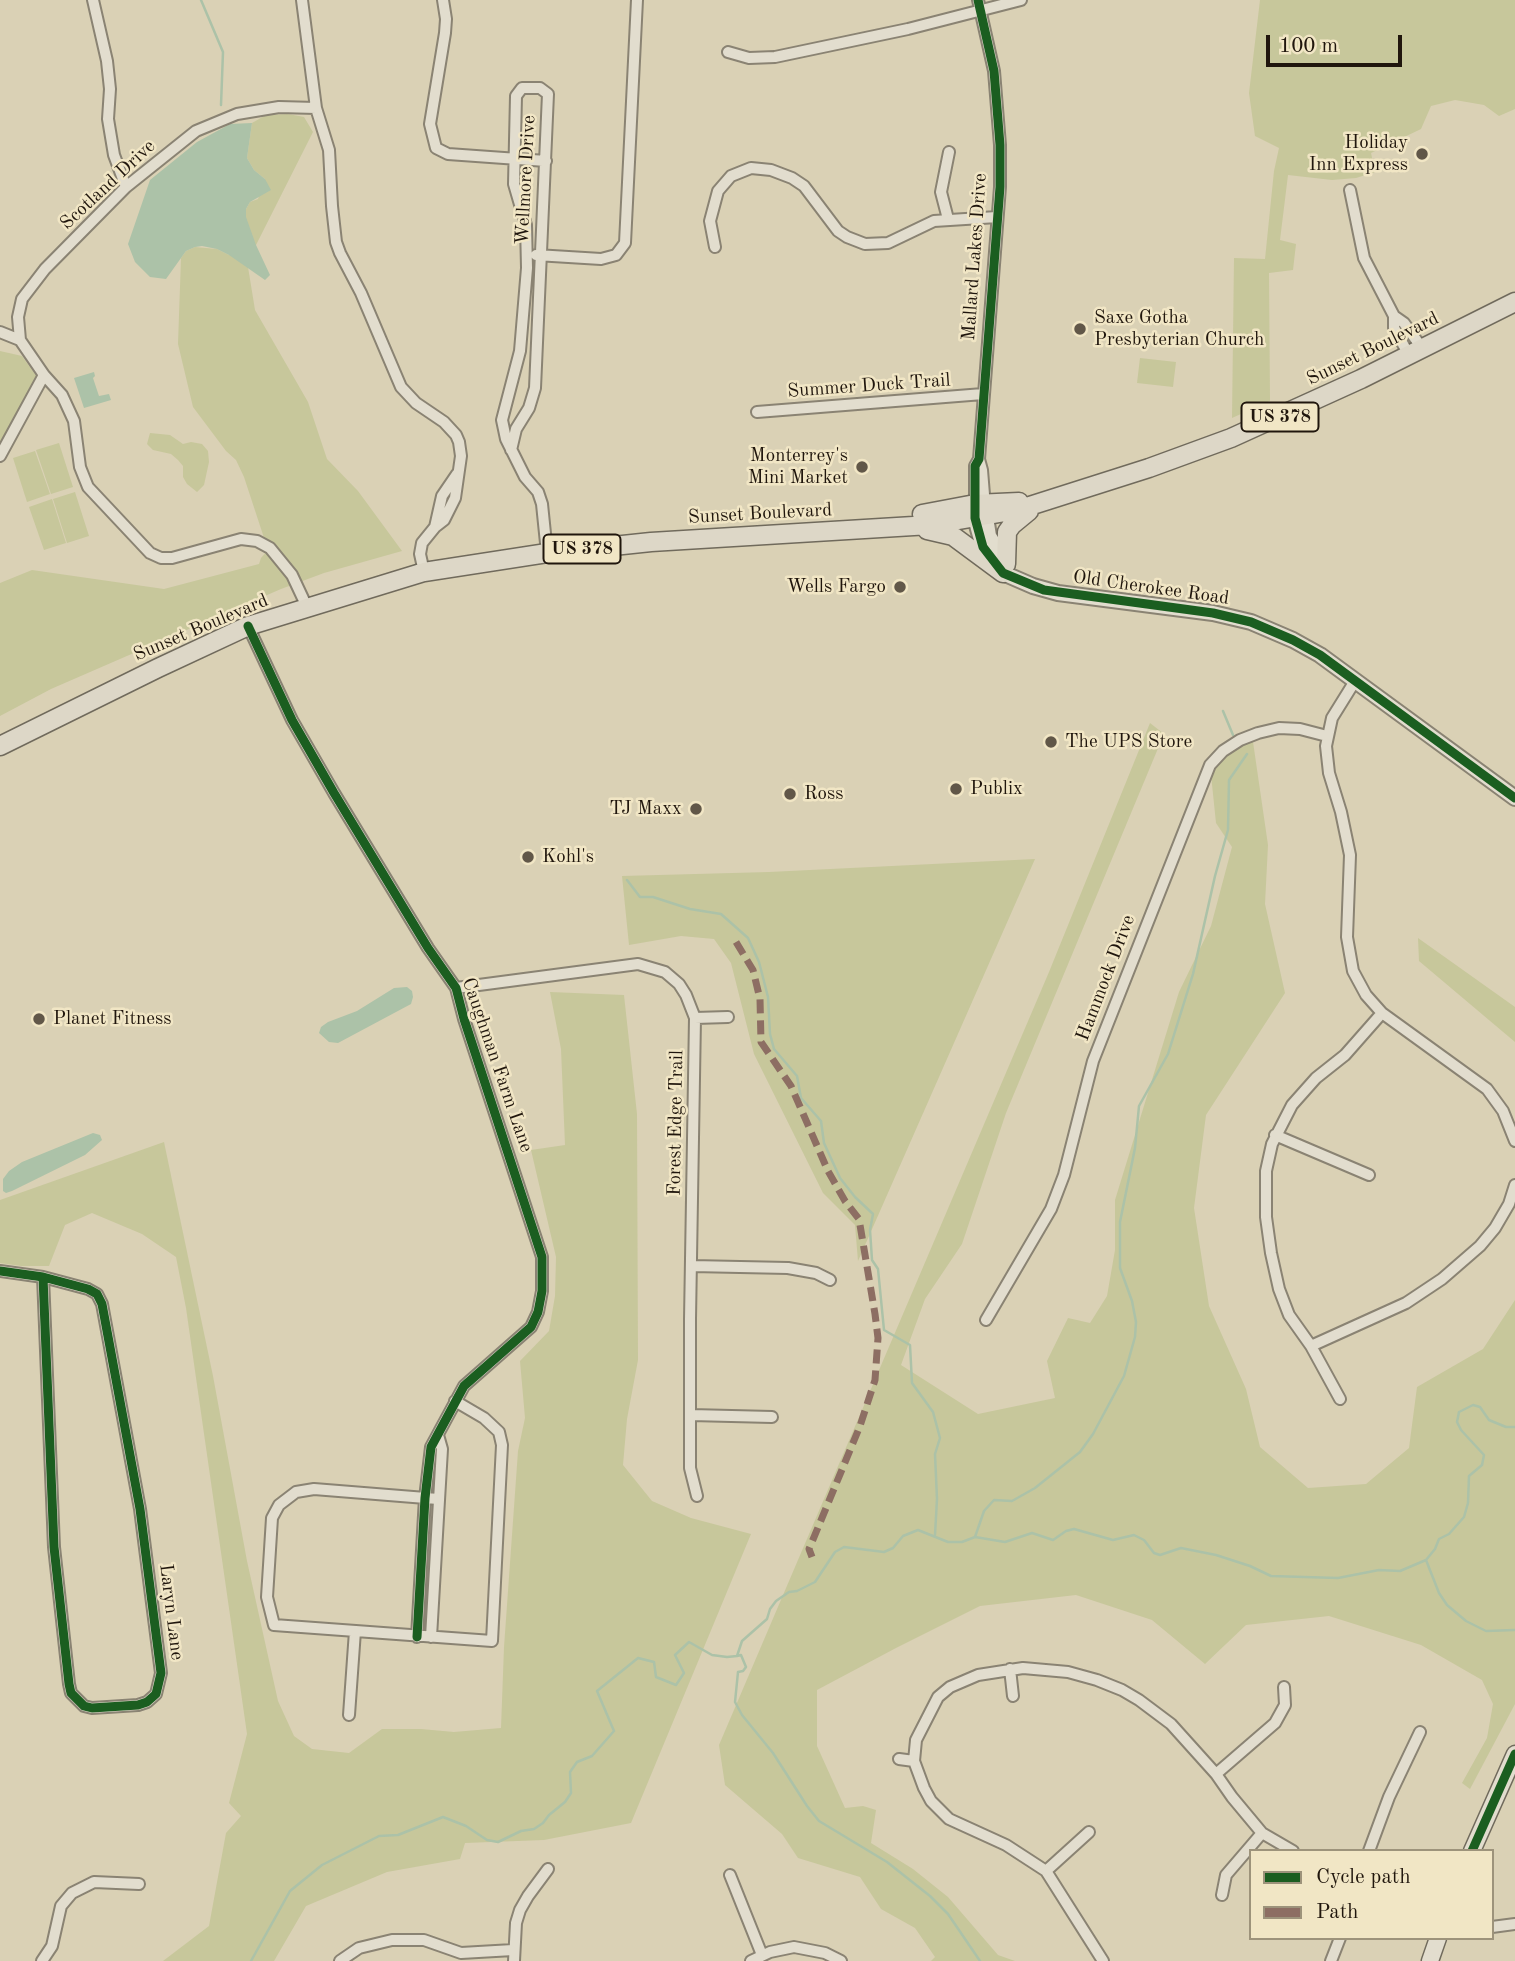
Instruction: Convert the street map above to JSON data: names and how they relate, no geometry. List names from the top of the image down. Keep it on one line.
{"streets":{"main road":["Sunset Boulevard","US 378"],"street":["Wellmore Drive","Scotland Drive","Mallard Lakes Drive","Summer Duck Trail","Old Cherokee Road","Hammock Drive","Caughman Farm Lane","Forest Edge Trail","Laryn Lane"]},"crossings":[["Wellmore Drive","Sunset Boulevard"],["Mallard Lakes Drive","Sunset Boulevard"],["Mallard Lakes Drive","Summer Duck Trail"],["Sunset Boulevard","Caughman Farm Lane"],["Caughman Farm Lane","Forest Edge Trail"]],"places":["Holiday Inn Express","Saxe Gotha Presbyterian Church","Monterrey's Mini Market","Wells Fargo","The UPS Store","Publix","Ross","TJ Maxx","Kohl's","Planet Fitness"],"legend":["Cycle path","Path"],"scale_bar":"100 m"}
